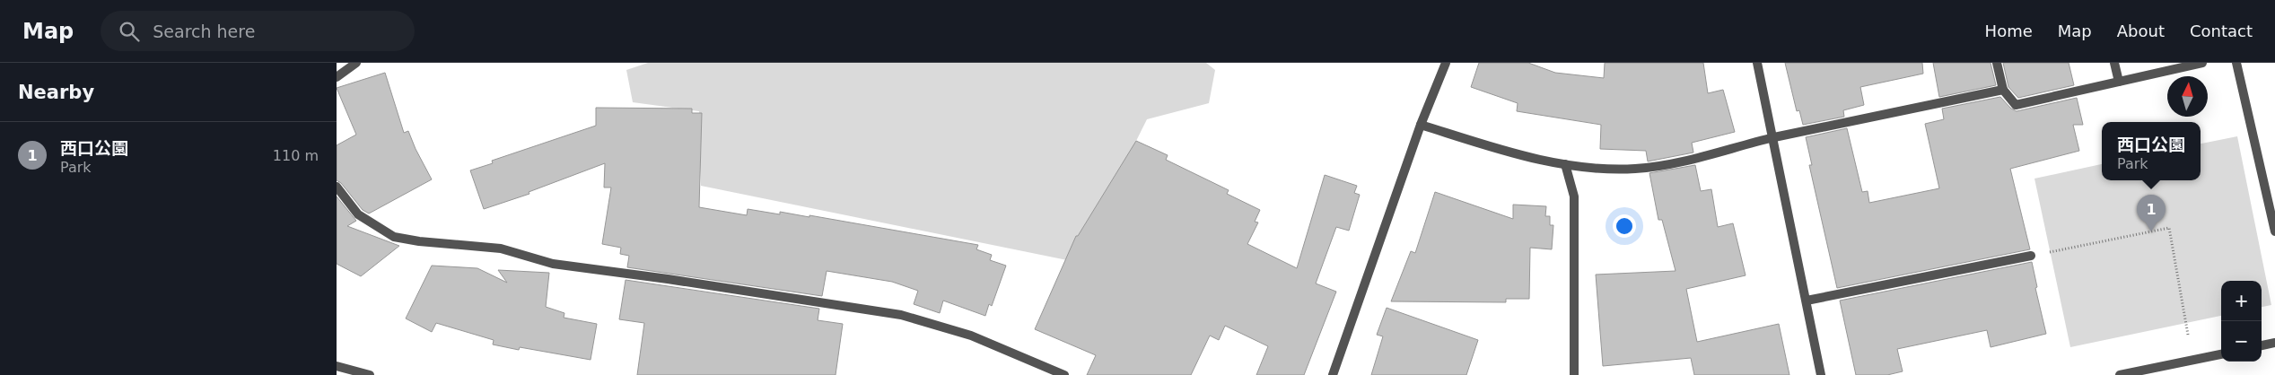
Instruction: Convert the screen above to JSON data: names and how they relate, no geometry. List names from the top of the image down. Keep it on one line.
{"north":"top","page":{"header":"Map","search":"Search here","nav":["Home","Map","About","Contact"],"heading":"Nearby","list":[{"mark":"1","name":"西口公園","note":"Park","value":"110 m"}],"popup":["西口公園","Park"],"pins":"1","map_buttons":["+","−"]}}
